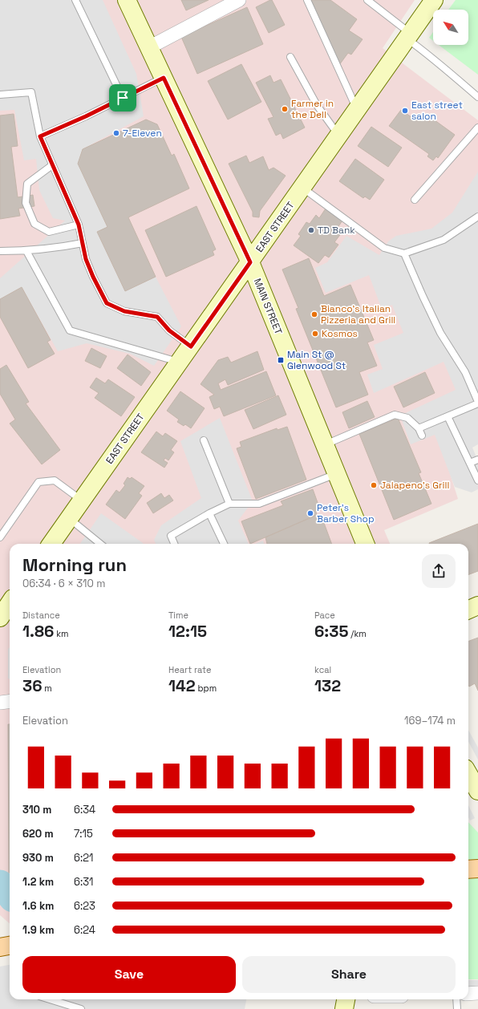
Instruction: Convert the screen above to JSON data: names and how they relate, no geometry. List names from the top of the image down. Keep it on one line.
{"streets":{"main road":["EAST STREET","MAIN STREET"]},"crossings":[["EAST STREET","MAIN STREET"]],"places":{"other":["Farmer in the Dell","East street salon","7-Eleven","TD Bank","Bianco's Italian Pizzeria and Grill","Kosmos","Jalapeno's Grill","Peter's Barber Shop"],"transit":["Main St @ Glenwood St"]},"north":"top left","page":{"heading":["Morning run","06:34 · 6 × 310 m"],"stats":[["Distance","1.86 km"],["Time","12:15"],["Pace","6:35 /km"],["Elevation","36 m"],["Heart rate","142 bpm"],["kcal","132"]],"chart":["Elevation","169–174 m"],"list":[{"name":"310 m","note":"6:34"},{"name":"620 m","note":"7:15"},{"name":"930 m","note":"6:21"},{"name":"1.2 km","note":"6:31"},{"name":"1.6 km","note":"6:23"},{"name":"1.9 km","note":"6:24"}],"buttons":["Save","Share"]}}
